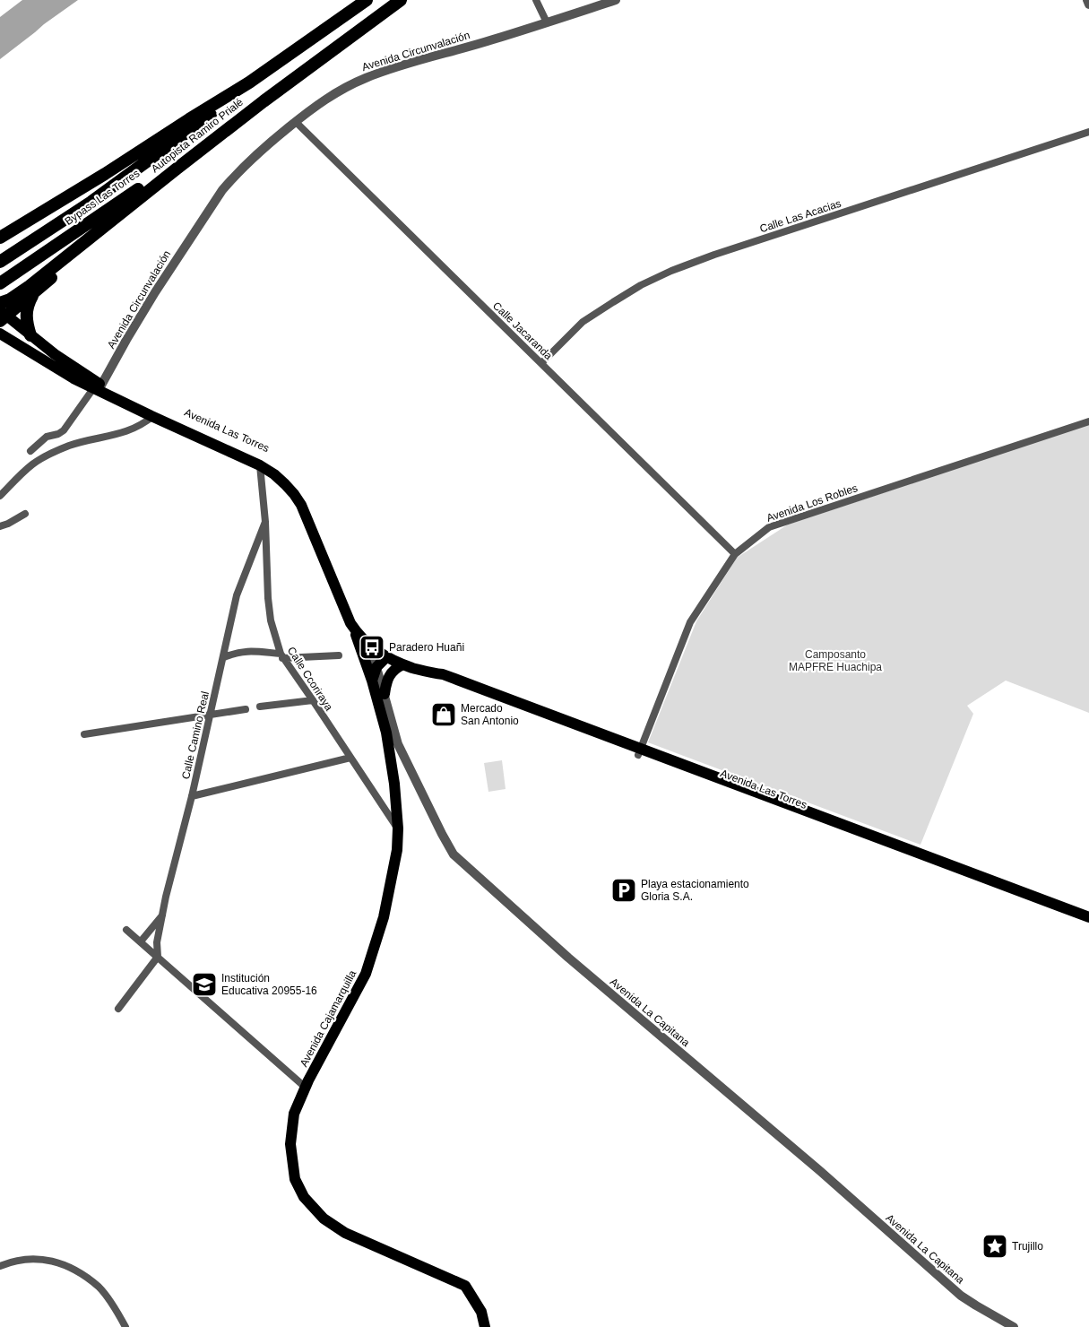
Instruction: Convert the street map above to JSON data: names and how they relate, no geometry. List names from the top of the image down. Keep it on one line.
{"streets":{"highway":["Autopista Ramiro Prialé","Bypass Las Torres"],"main road":["Avenida Las Torres","Avenida Cajamarquilla"],"street":["Avenida Circunvalación","Calle Las Acacias","Calle Jacaranda","Avenida Los Robles","Calle Ccoriraya","Calle Camino Real","Avenida La Capitana"]},"crossings":[["Avenida Circunvalación","Calle Jacaranda"],["Avenida Circunvalación","Avenida Las Torres"],["Autopista Ramiro Prialé","Bypass Las Torres"],["Calle Las Acacias","Calle Jacaranda"],["Calle Jacaranda","Avenida Los Robles"],["Avenida Las Torres","Avenida Los Robles"],["Avenida Las Torres","Calle Ccoriraya"],["Avenida Las Torres","Avenida La Capitana"],["Avenida Las Torres","Avenida Cajamarquilla"],["Calle Ccoriraya","Calle Camino Real"],["Calle Ccoriraya","Avenida Cajamarquilla"]],"parks":["Camposanto MAPFRE Huachipa"],"places":{"bus stop":["Paradero Huañi"],"shop":["Mercado San Antonio"],"parking":["Playa estacionamiento Gloria S.A."],"school or university":["Institución Educativa 20955-16"],"place":["Trujillo"]}}
